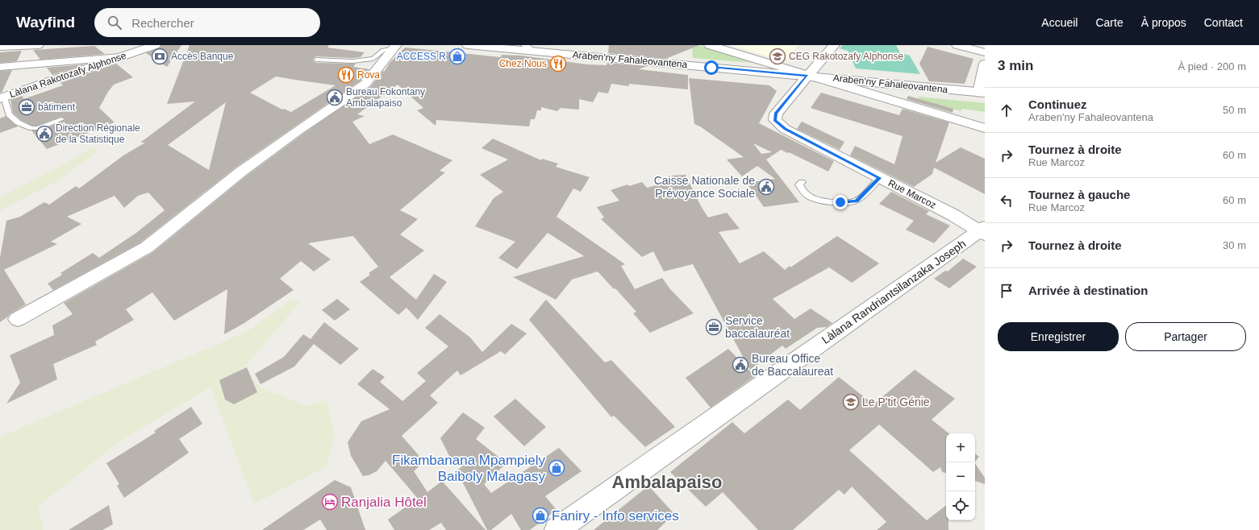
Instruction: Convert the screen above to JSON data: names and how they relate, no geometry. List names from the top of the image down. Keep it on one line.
{"streets":{"street":["Araben'ny Fahaleovantena","Làlana Rakotozafy Alphonse","Rue Marcoz","Làlana Randriantsilanzaka Joseph"]},"crossings":[["Araben'ny Fahaleovantena","Rue Marcoz"],["Rue Marcoz","Làlana Randriantsilanzaka Joseph"]],"districts":["Ambalapaiso"],"places":{"bank":["Accès Banque"],"shop":["ACCESS R","Fikambanana Mpampiely Baiboly Malagasy","Faniry - Info services"],"school or university":["CEG Rakotozafy Alphonse","Le P'tit Génie"],"restaurant":["Chez Nous","Rova"],"public building":["Bureau Fokontany Ambalapaiso","Direction Régionale de la Statistique","Caisse Nationale de Prévoyance Sociale","Bureau Office de Baccalaureat"],"office":["bâtiment","Service baccalauréat"],"hotel":["Ranjalia Hôtel"]},"page":{"header":"Wayfind","search":"Rechercher","nav":["Accueil","Carte","À propos","Contact"],"heading":["3 min","À pied · 200 m"],"list":[["Continuez","Araben'ny Fahaleovantena","50 m"],["Tournez à droite","Rue Marcoz","60 m"],["Tournez à gauche","Rue Marcoz","60 m"],["Tournez à droite","30 m"],"Arrivée à destination"],"buttons":["Enregistrer","Partager"],"map_buttons":["+","−"]}}
